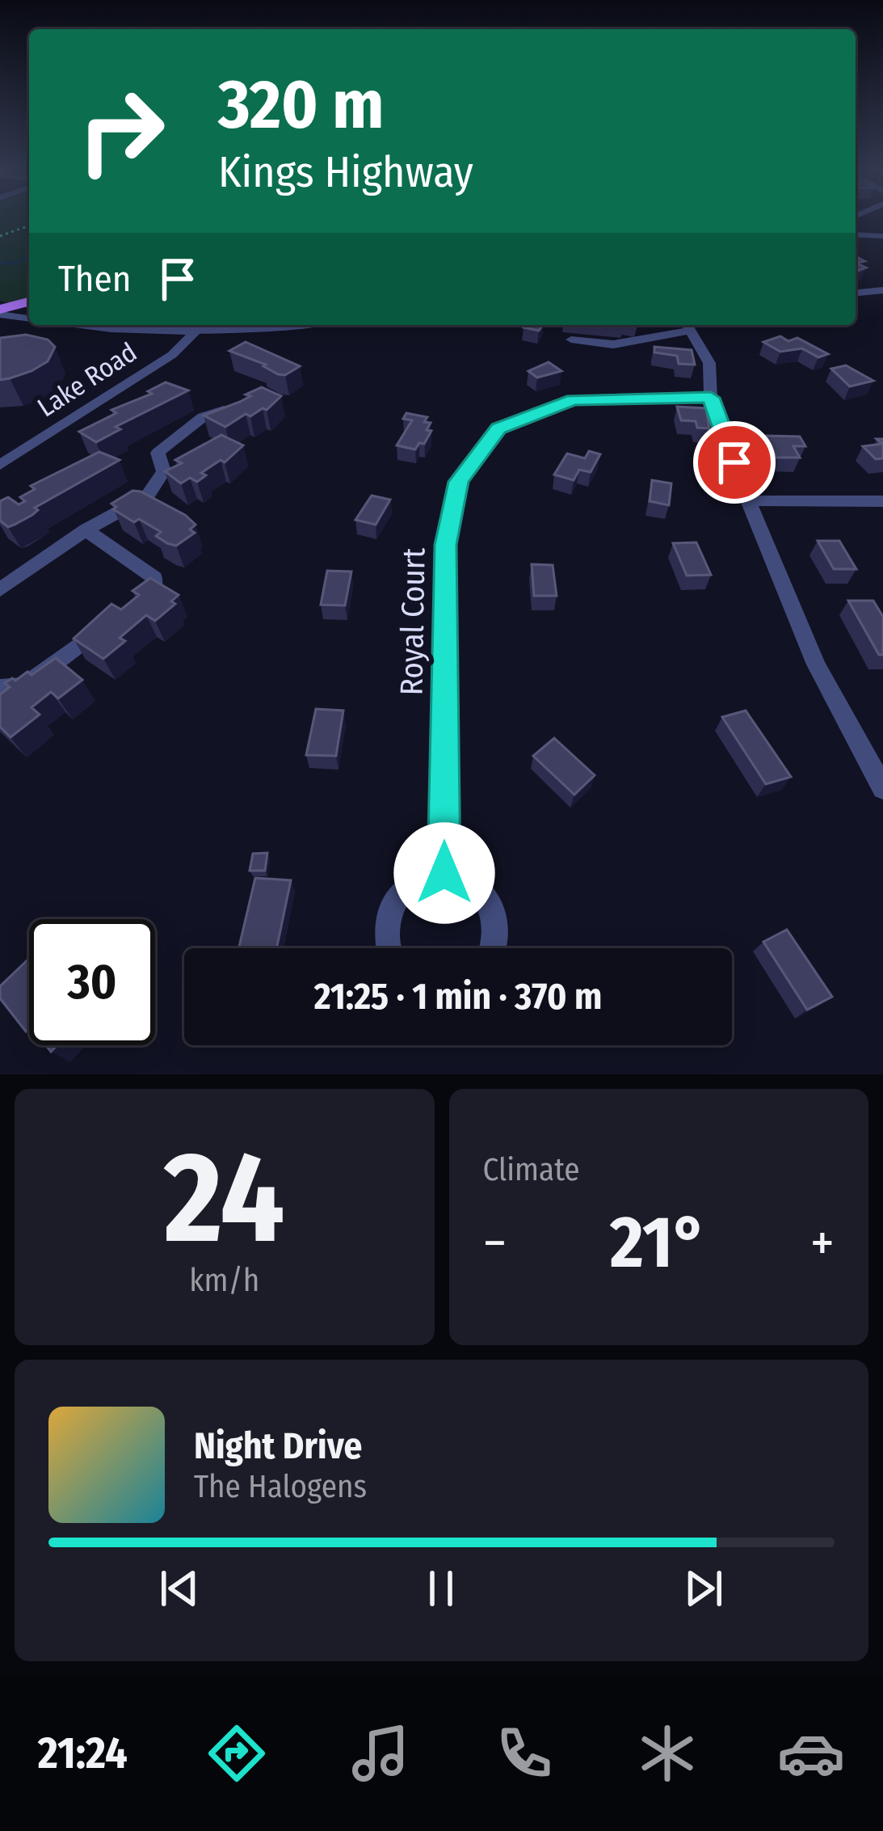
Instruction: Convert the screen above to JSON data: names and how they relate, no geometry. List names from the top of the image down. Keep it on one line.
{"streets":{"street":["Lake Road","Royal Court"]},"page":{"turn":["320 m","Kings Highway"],"then":"Then","limit":"30","trip":"21:25 · 1 min · 370 m","tile":[["24","km/h"],"Climate"],"heat":["−","21°","+"],"song":["Night Drive","The Halogens"],"tabs":"21:24"}}
